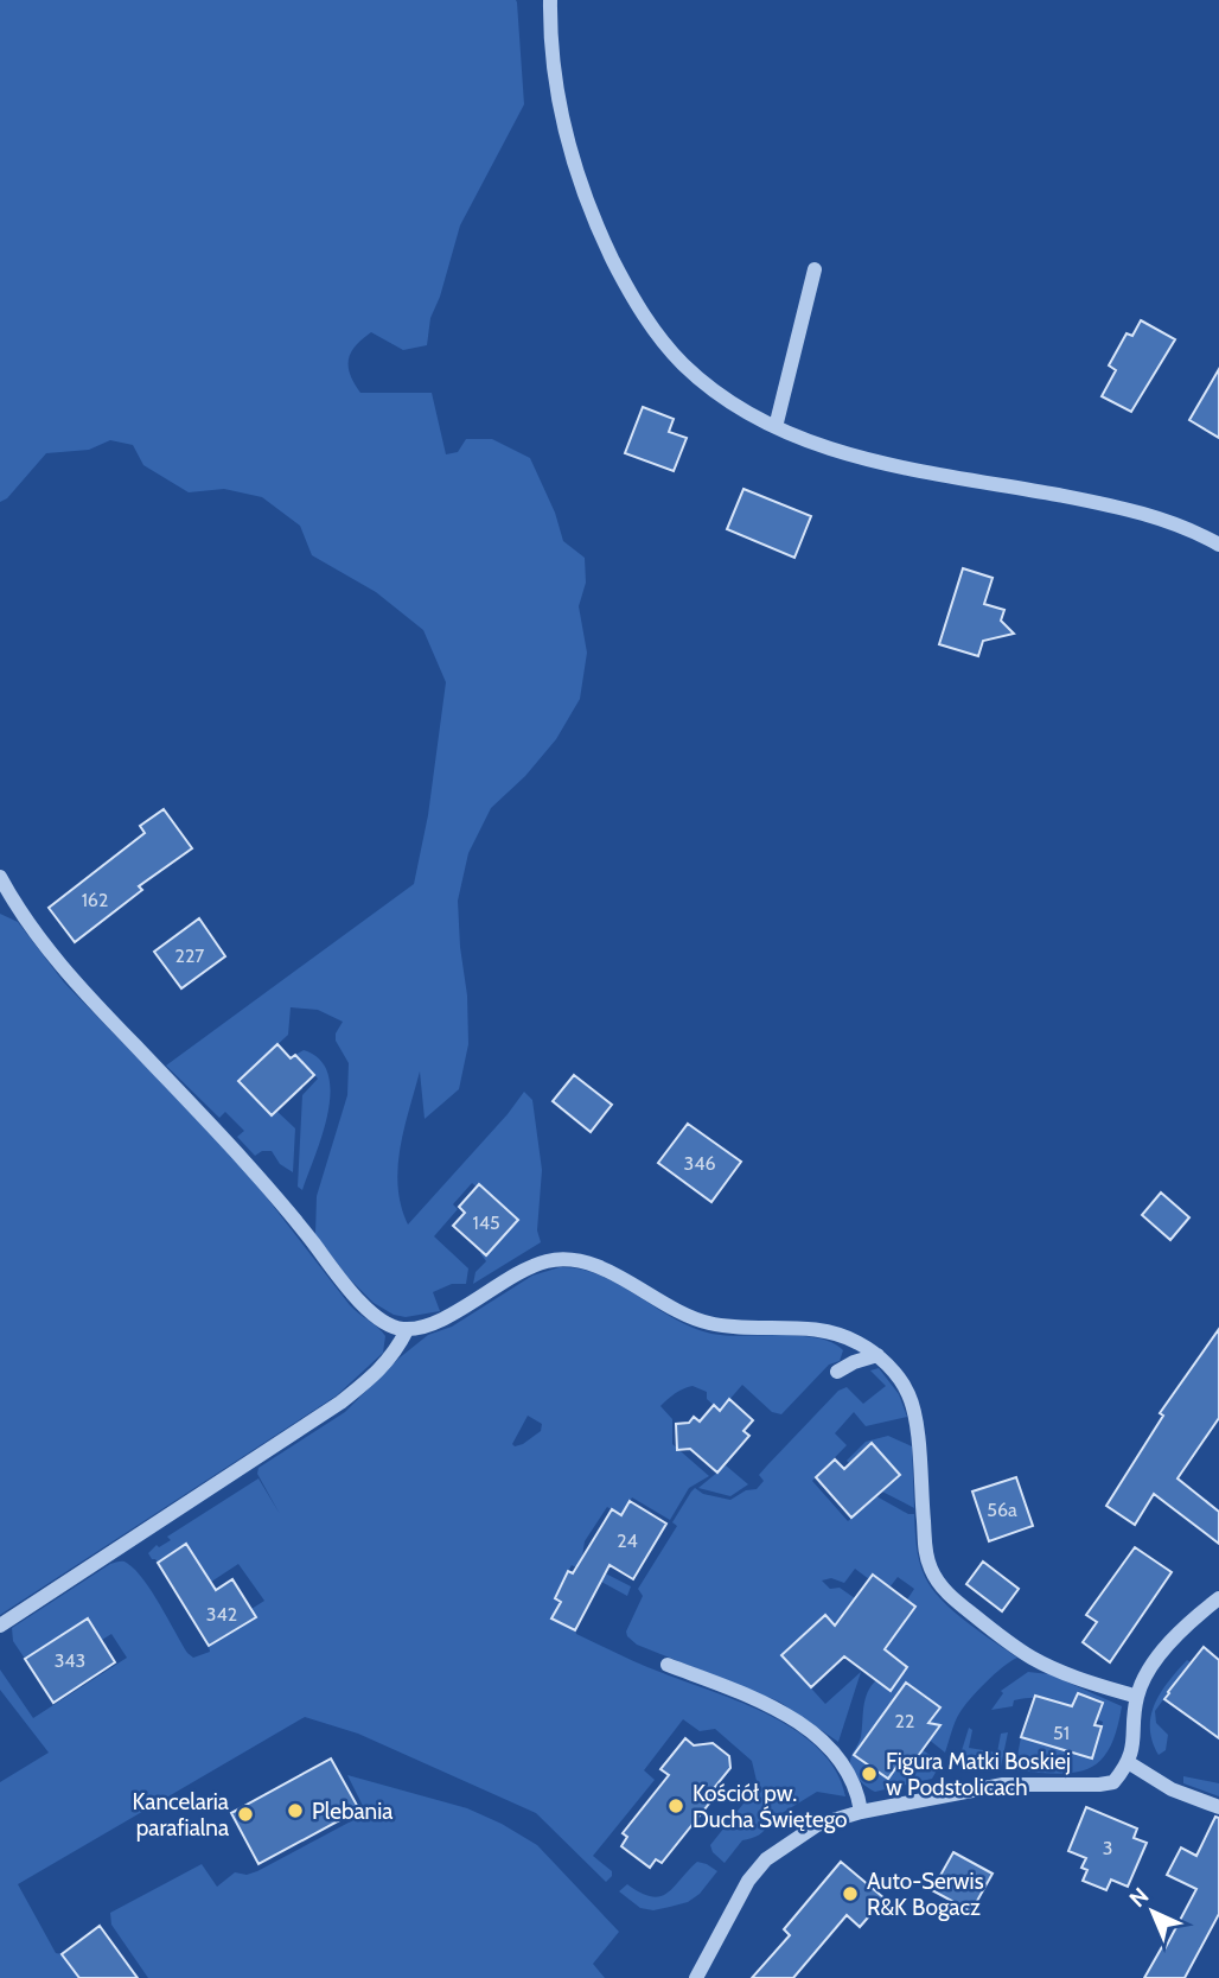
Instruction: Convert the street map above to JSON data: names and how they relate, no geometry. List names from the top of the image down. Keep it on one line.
{"places":["Figura Matki Boskiej w Podstolicach","Kościół pw. Ducha Świętego","Plebania","Kancelaria parafialna","Auto-Serwis R&K Bogacz"],"house_numbers":["162","227","346","145","56a","24","342","343","22","51","3"],"north":"top left"}
